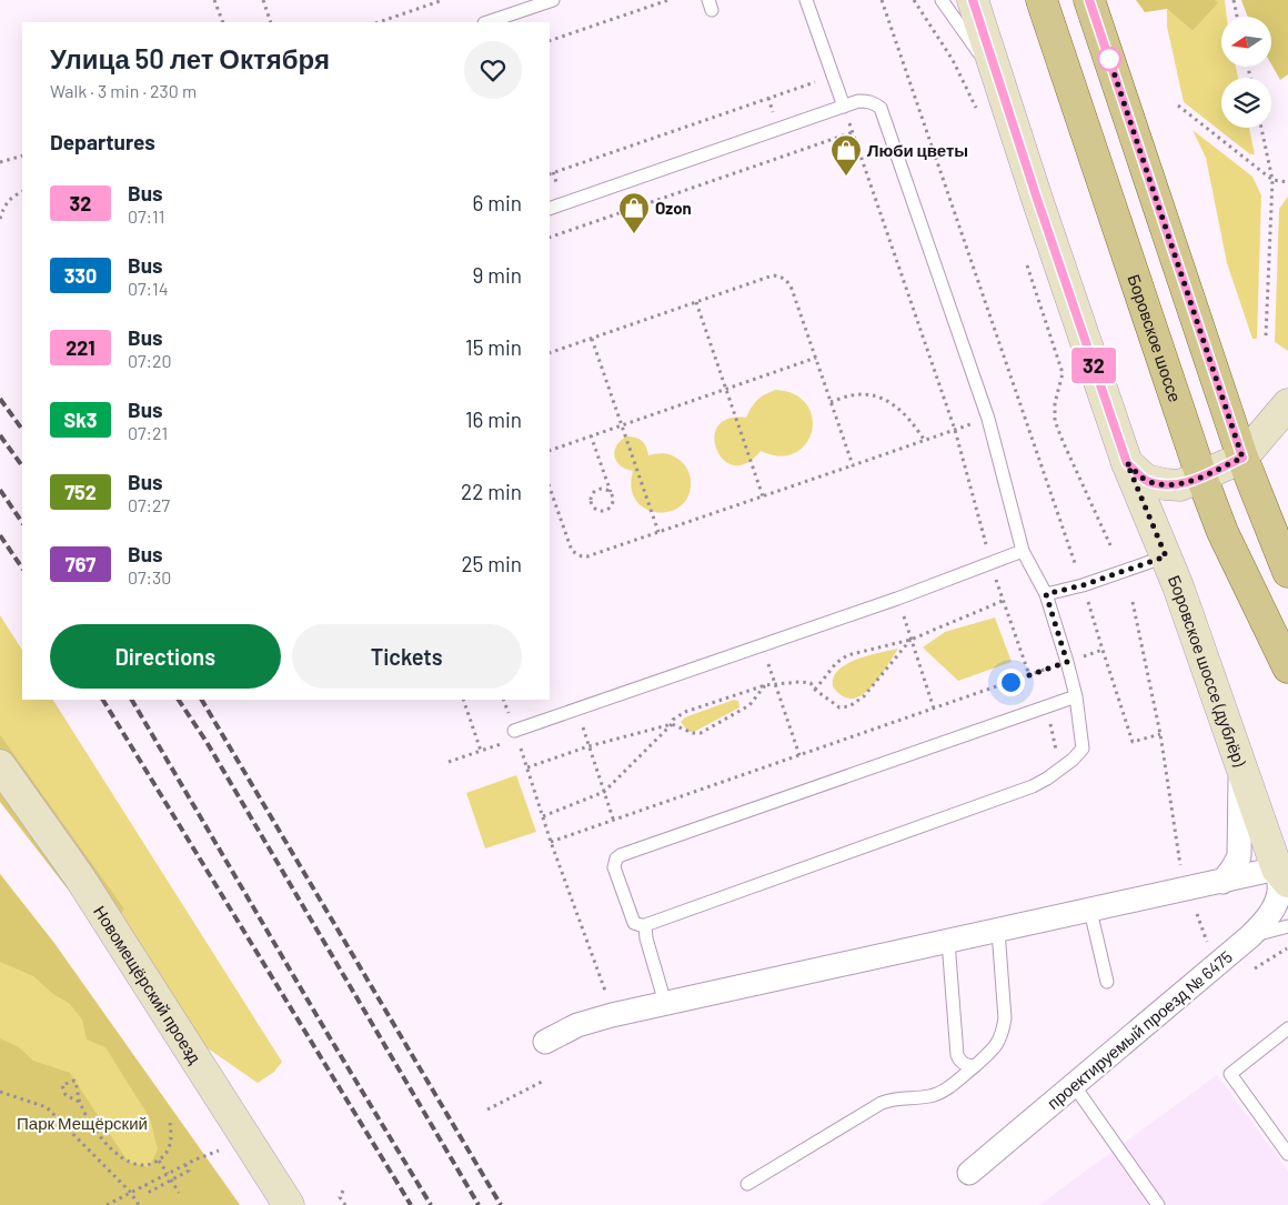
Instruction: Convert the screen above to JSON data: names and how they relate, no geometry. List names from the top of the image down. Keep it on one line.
{"streets":{"main road":["Боровское шоссе"],"street":["Боровское шоссе (дублёр)","Новомещёрский проезд","проектируемый проезд № 6475"]},"crossings":[["Боровское шоссе (дублёр)","проектируемый проезд № 6475"]],"parks":["Парк Мещёрский"],"places":{"shop":["Люби цветы","Ozon"]},"lines":["bus line 32"],"north":"left","page":{"on_map":"32","heading":[["Улица 50 лет Октября","Walk · 3 min · 230 m"],"Departures"],"list":[{"mark":"32","name":"Bus","note":"07:11","value":"6 min"},{"mark":"330","name":"Bus","note":"07:14","value":"9 min"},{"mark":"221","name":"Bus","note":"07:20","value":"15 min"},{"mark":"Sk3","name":"Bus","note":"07:21","value":"16 min"},{"mark":"752","name":"Bus","note":"07:27","value":"22 min"},{"mark":"767","name":"Bus","note":"07:30","value":"25 min"}],"buttons":["Directions","Tickets"]}}
